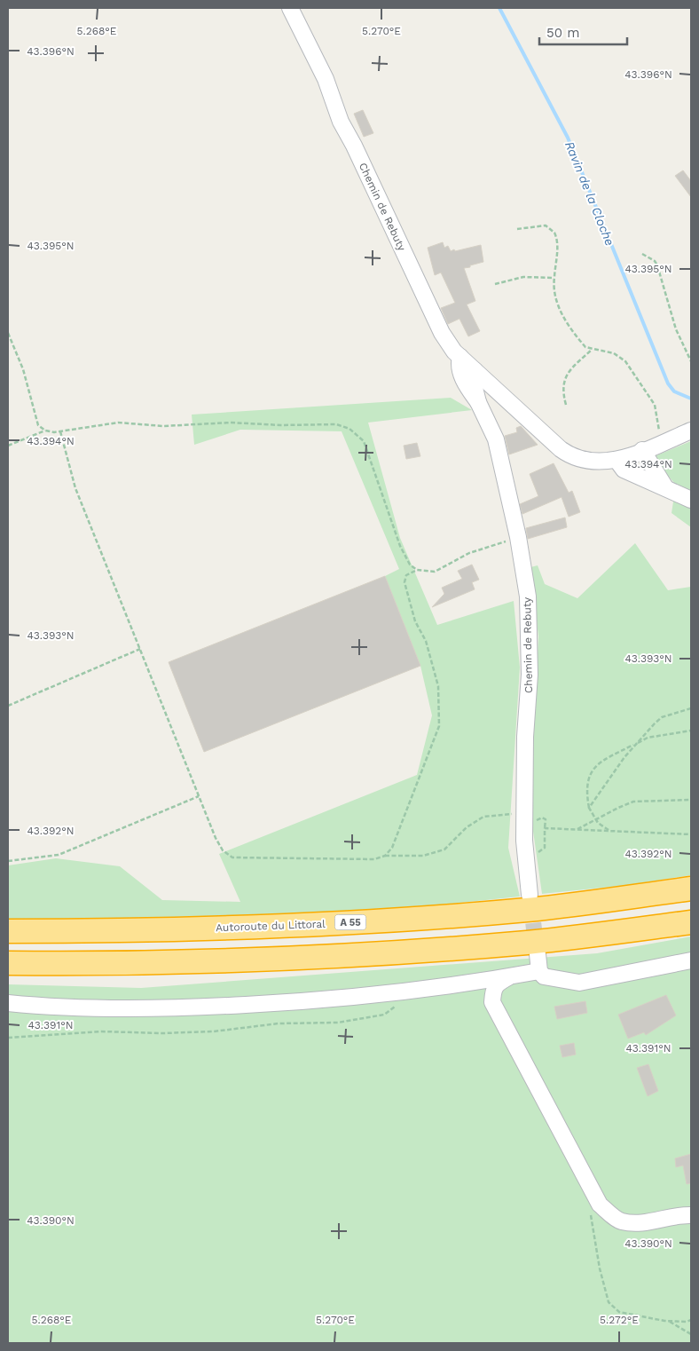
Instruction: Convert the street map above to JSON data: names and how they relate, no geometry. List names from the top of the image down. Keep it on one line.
{"streets":{"highway":["A 55","Autoroute du Littoral"],"street":["Chemin de Rebuty"]},"water":["Ravin de la Cloche"],"scale_bar":"50 m","coordinates":["5.268°E","5.270°E","43.396°N","43.395°N","43.394°N","43.393°N","43.392°N","43.391°N","43.390°N","5.272°E"]}
